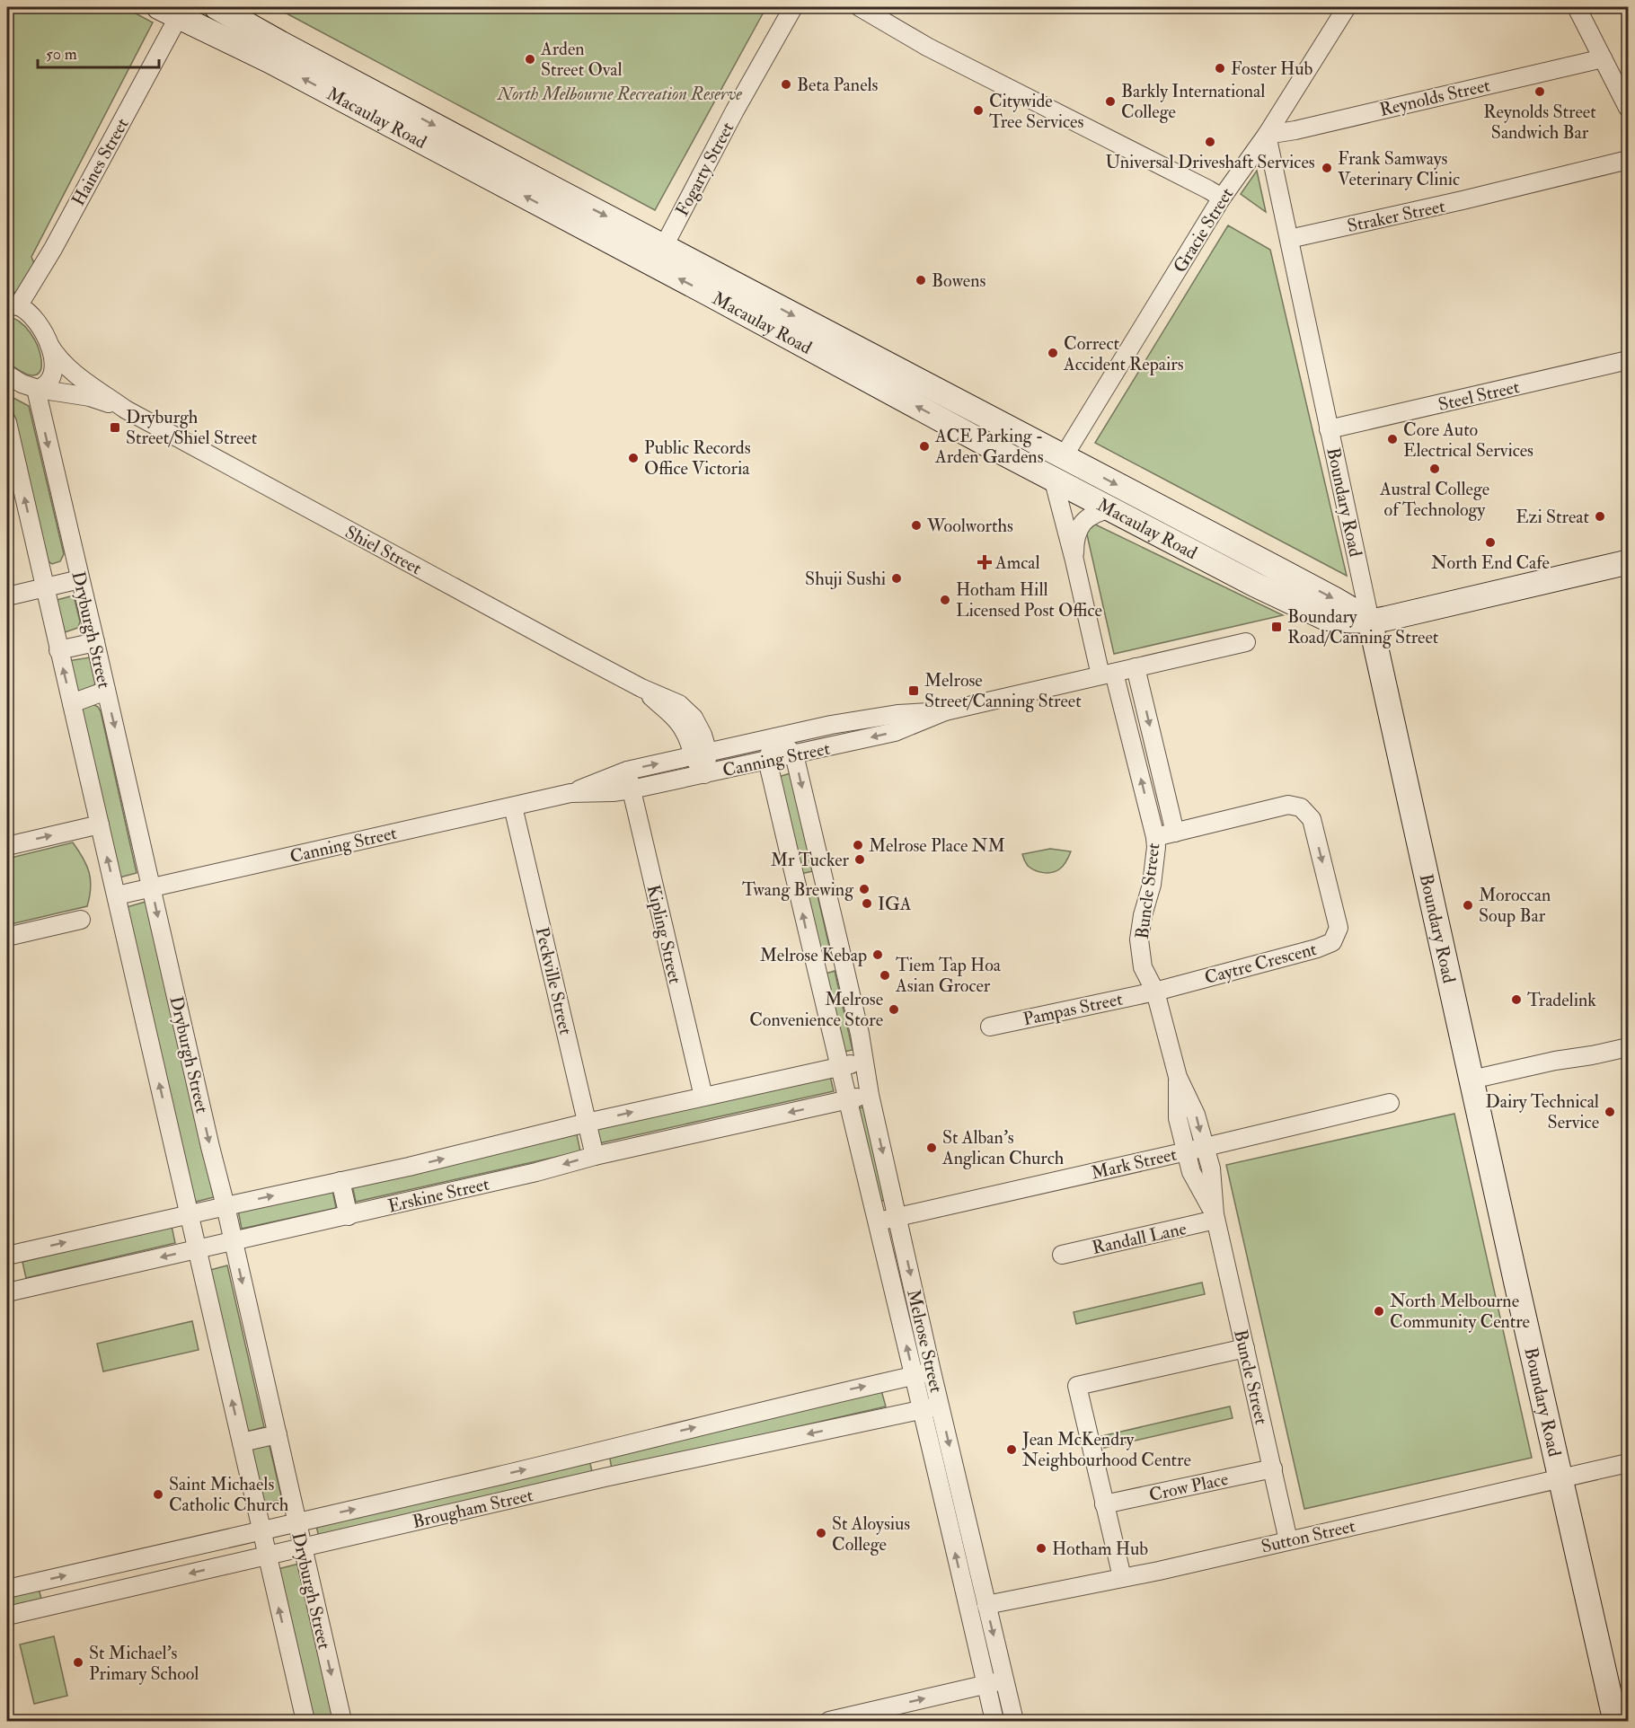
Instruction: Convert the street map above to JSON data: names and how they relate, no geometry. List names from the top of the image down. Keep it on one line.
{"streets":{"main road":["Macaulay Road","Boundary Road"],"street":["Reynolds Street","Haines Street","Fogarty Street","Straker Street","Gracie Street","Steel Street","Shiel Street","Dryburgh Street","Canning Street","Buncle Street","Kipling Street","Caytre Crescent","Peckville Street","Pampas Street","Mark Street","Erskine Street","Randall Lane","Melrose Street","Crow Place","Brougham Street","Sutton Street"]},"crossings":[["Reynolds Street","Gracie Street"],["Reynolds Street","Boundary Road"],["Macaulay Road","Haines Street"],["Macaulay Road","Fogarty Street"],["Macaulay Road","Gracie Street"],["Macaulay Road","Boundary Road"],["Macaulay Road","Buncle Street"],["Haines Street","Shiel Street"],["Straker Street","Boundary Road"],["Gracie Street","Boundary Road"],["Steel Street","Boundary Road"],["Boundary Road","Sutton Street"],["Shiel Street","Dryburgh Street"],["Shiel Street","Canning Street"],["Dryburgh Street","Canning Street"],["Dryburgh Street","Erskine Street"],["Dryburgh Street","Brougham Street"],["Canning Street","Buncle Street"],["Canning Street","Kipling Street"],["Canning Street","Peckville Street"],["Canning Street","Melrose Street"],["Buncle Street","Caytre Crescent"],["Buncle Street","Pampas Street"],["Buncle Street","Mark Street"],["Buncle Street","Randall Lane"],["Buncle Street","Crow Place"],["Buncle Street","Sutton Street"],["Kipling Street","Erskine Street"],["Caytre Crescent","Pampas Street"],["Peckville Street","Erskine Street"],["Mark Street","Melrose Street"],["Erskine Street","Melrose Street"],["Melrose Street","Brougham Street"],["Melrose Street","Sutton Street"]],"parks":["North Melbourne Recreation Reserve"],"places":{"other":["Arden Street Oval","Foster Hub","Beta Panels","Reynolds Street Sandwich Bar","Barkly International College","Citywide Tree Services","Universal Driveshaft Services","Frank Samways Veterinary Clinic","Bowens","Correct Accident Repairs","Core Auto Electrical Services","ACE Parking - Arden Gardens","Public Records Office Victoria","Austral College of Technology","Ezi Streat","Woolworths","North End Cafe","Shuji Sushi","Hotham Hill Licensed Post Office","Melrose Place NM","Mr Tucker","Twang Brewing","IGA","Moroccan Soup Bar","Melrose Kebap","Tiem Tap Hoa Asian Grocer","Tradelink","Melrose Convenience Store","Dairy Technical Service","St Alban's Anglican Church","North Melbourne Community Centre","Jean McKendry Neighbourhood Centre","Saint Michaels Catholic Church","St Aloysius College","Hotham Hub","St Michael's Primary School"],"transit":["Dryburgh Street/Shiel Street","Boundary Road/Canning Street","Melrose Street/Canning Street"],"health":["Amcal"]},"scale_bar":"50 m"}
